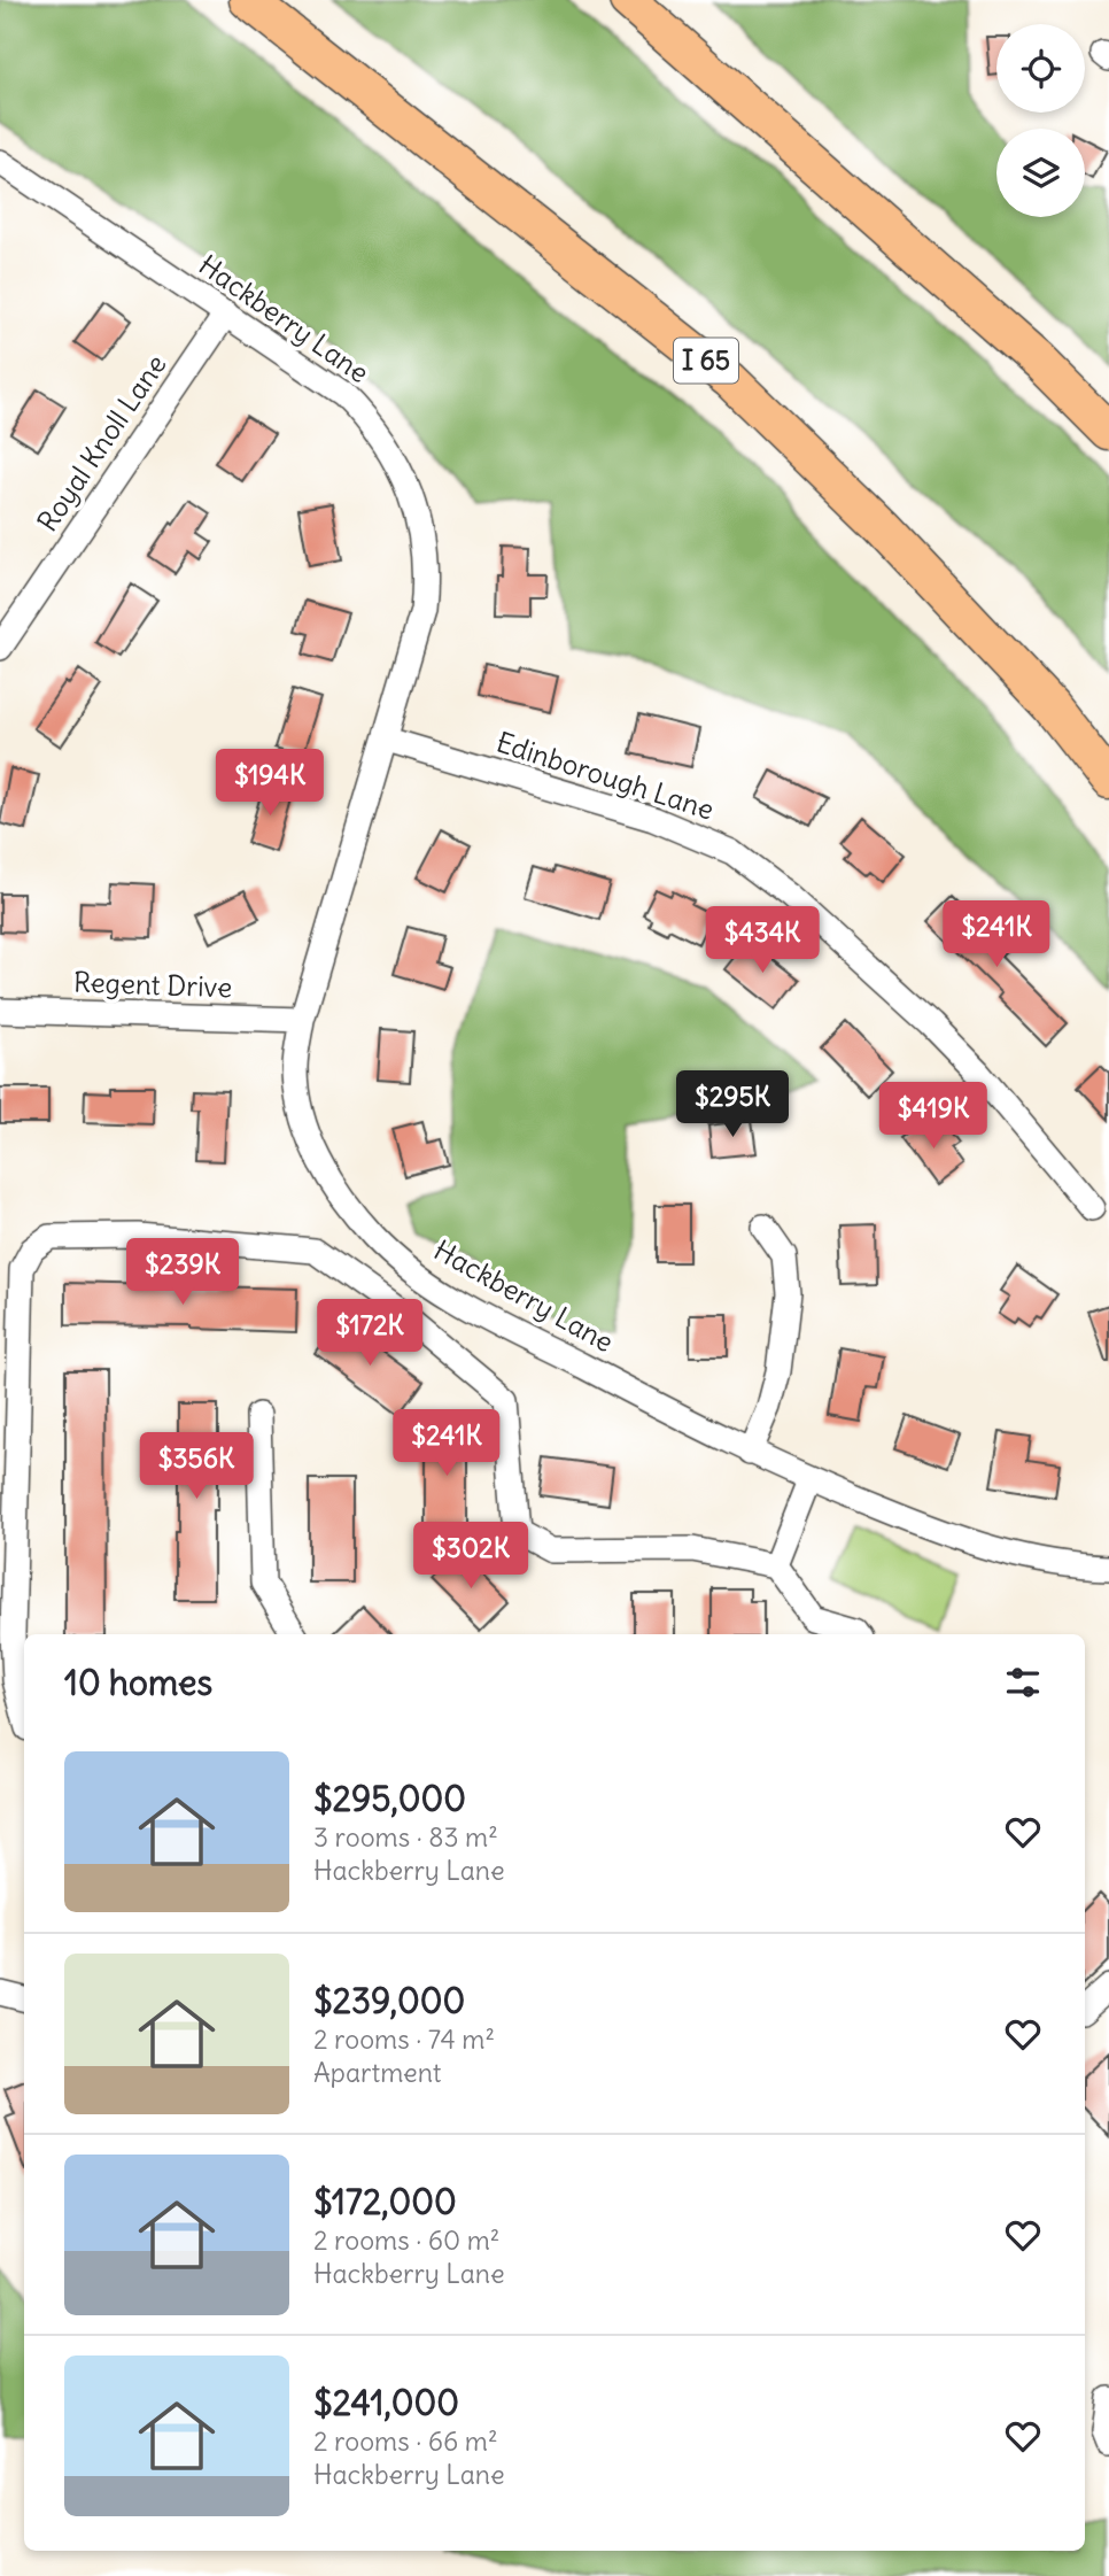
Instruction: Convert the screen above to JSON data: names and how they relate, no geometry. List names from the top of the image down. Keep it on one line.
{"streets":{"highway":["I 65"],"street":["Hackberry Lane","Royal Knoll Lane","Edinborough Lane","Regent Drive"]},"crossings":[["Hackberry Lane","Royal Knoll Lane"],["Hackberry Lane","Edinborough Lane"],["Hackberry Lane","Regent Drive"]],"page":{"price":["$194K","$241K","$434K","$295K","$419K","$239K","$172K","$241K","$356K","$302K"],"heading":"10 homes","list":[{"name":"$295,000","note":"3 rooms · 83 m² · Hackberry Lane"},{"name":"$239,000","note":"2 rooms · 74 m² · Apartment"},{"name":"$172,000","note":"2 rooms · 60 m² · Hackberry Lane"},{"name":"$241,000","note":"2 rooms · 66 m² · Hackberry Lane"}]}}
